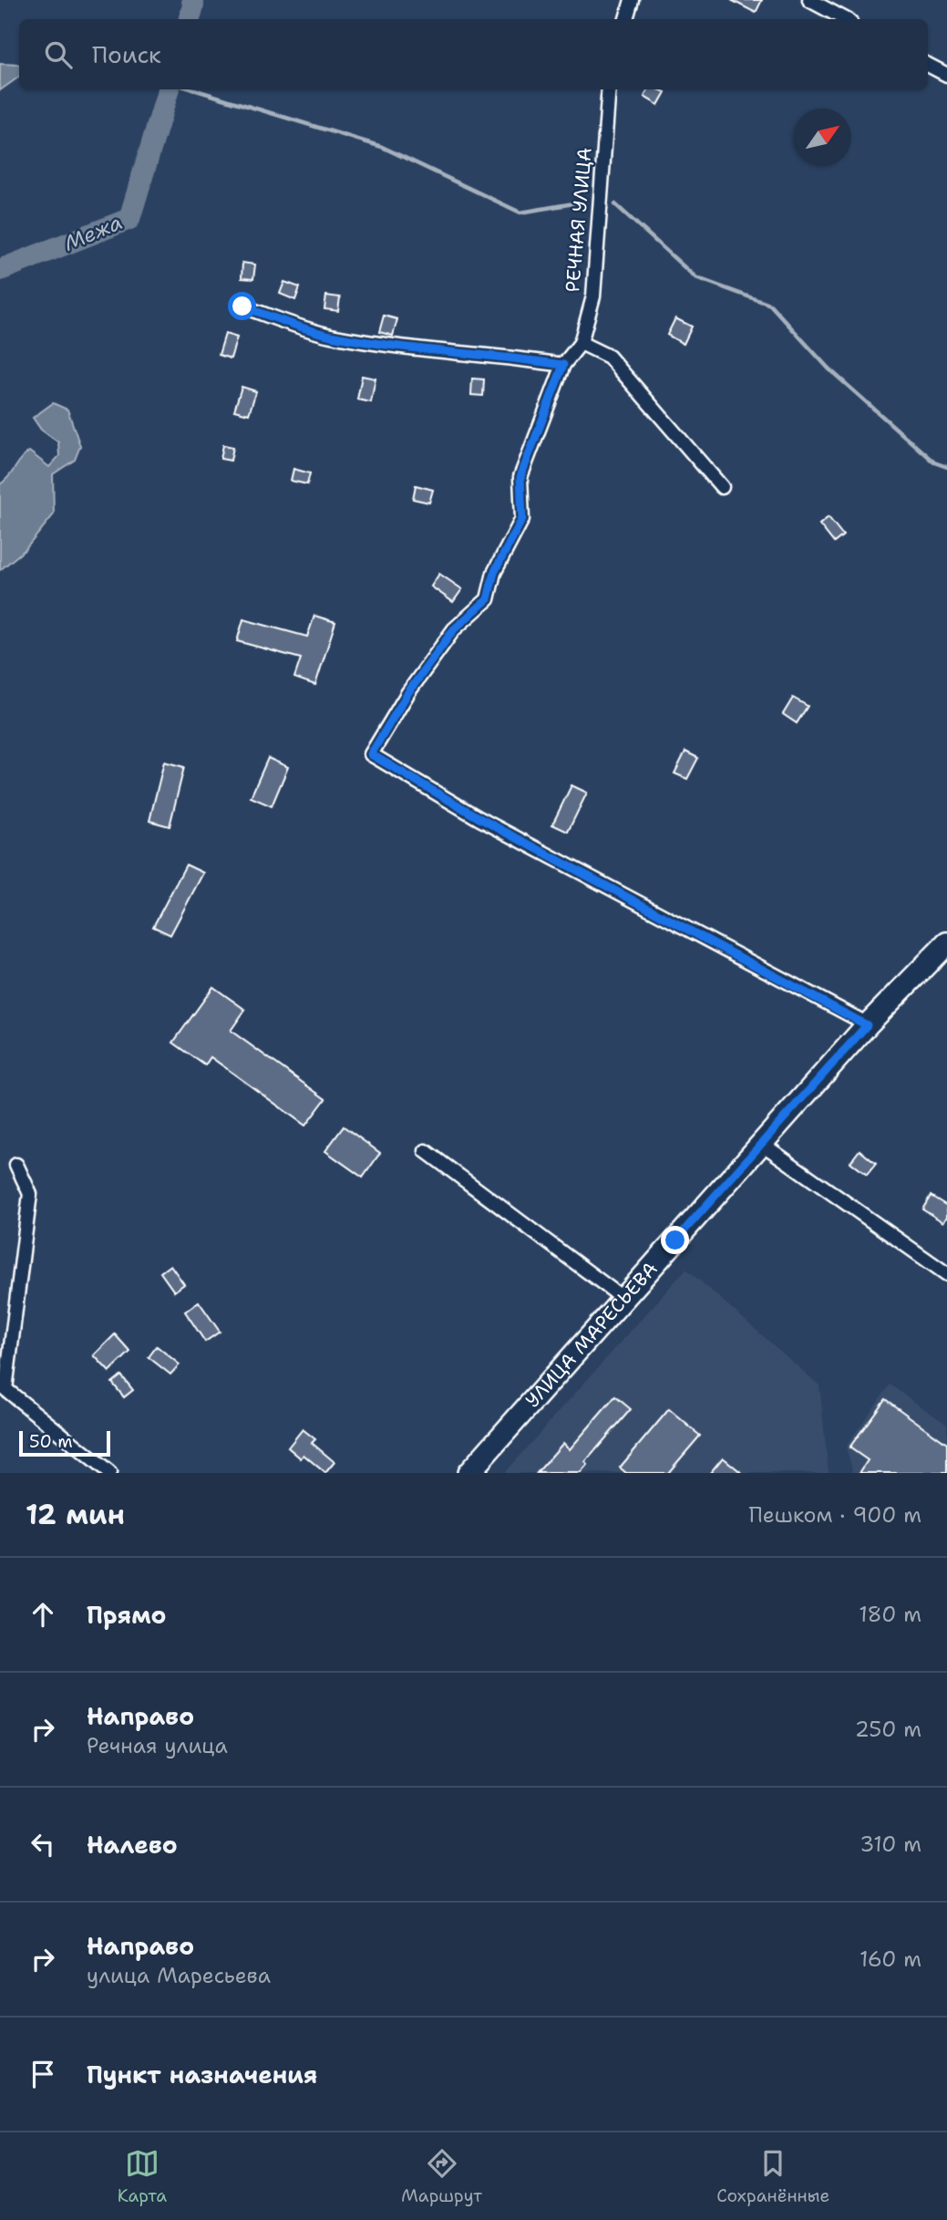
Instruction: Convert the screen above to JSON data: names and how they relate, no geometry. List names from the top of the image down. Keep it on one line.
{"streets":{"main road":["УЛИЦА МАРЕСЬЕВА"],"street":["РЕЧНАЯ УЛИЦА"]},"crossings":[["РЕЧНАЯ УЛИЦА","УЛИЦА МАРЕСЬЕВА"]],"water":["Межа"],"scale_bar":"50 m","north":"top right","page":{"search":"Поиск","scale":"50 m","heading":["12 мин","Пешком · 900 m"],"list":[["Прямо","180 m"],["Направо","Речная улица","250 m"],["Налево","310 m"],["Направо","улица Маресьева","160 m"],"Пункт назначения"],"nav":["Карта","Маршрут","Сохранённые"]}}
